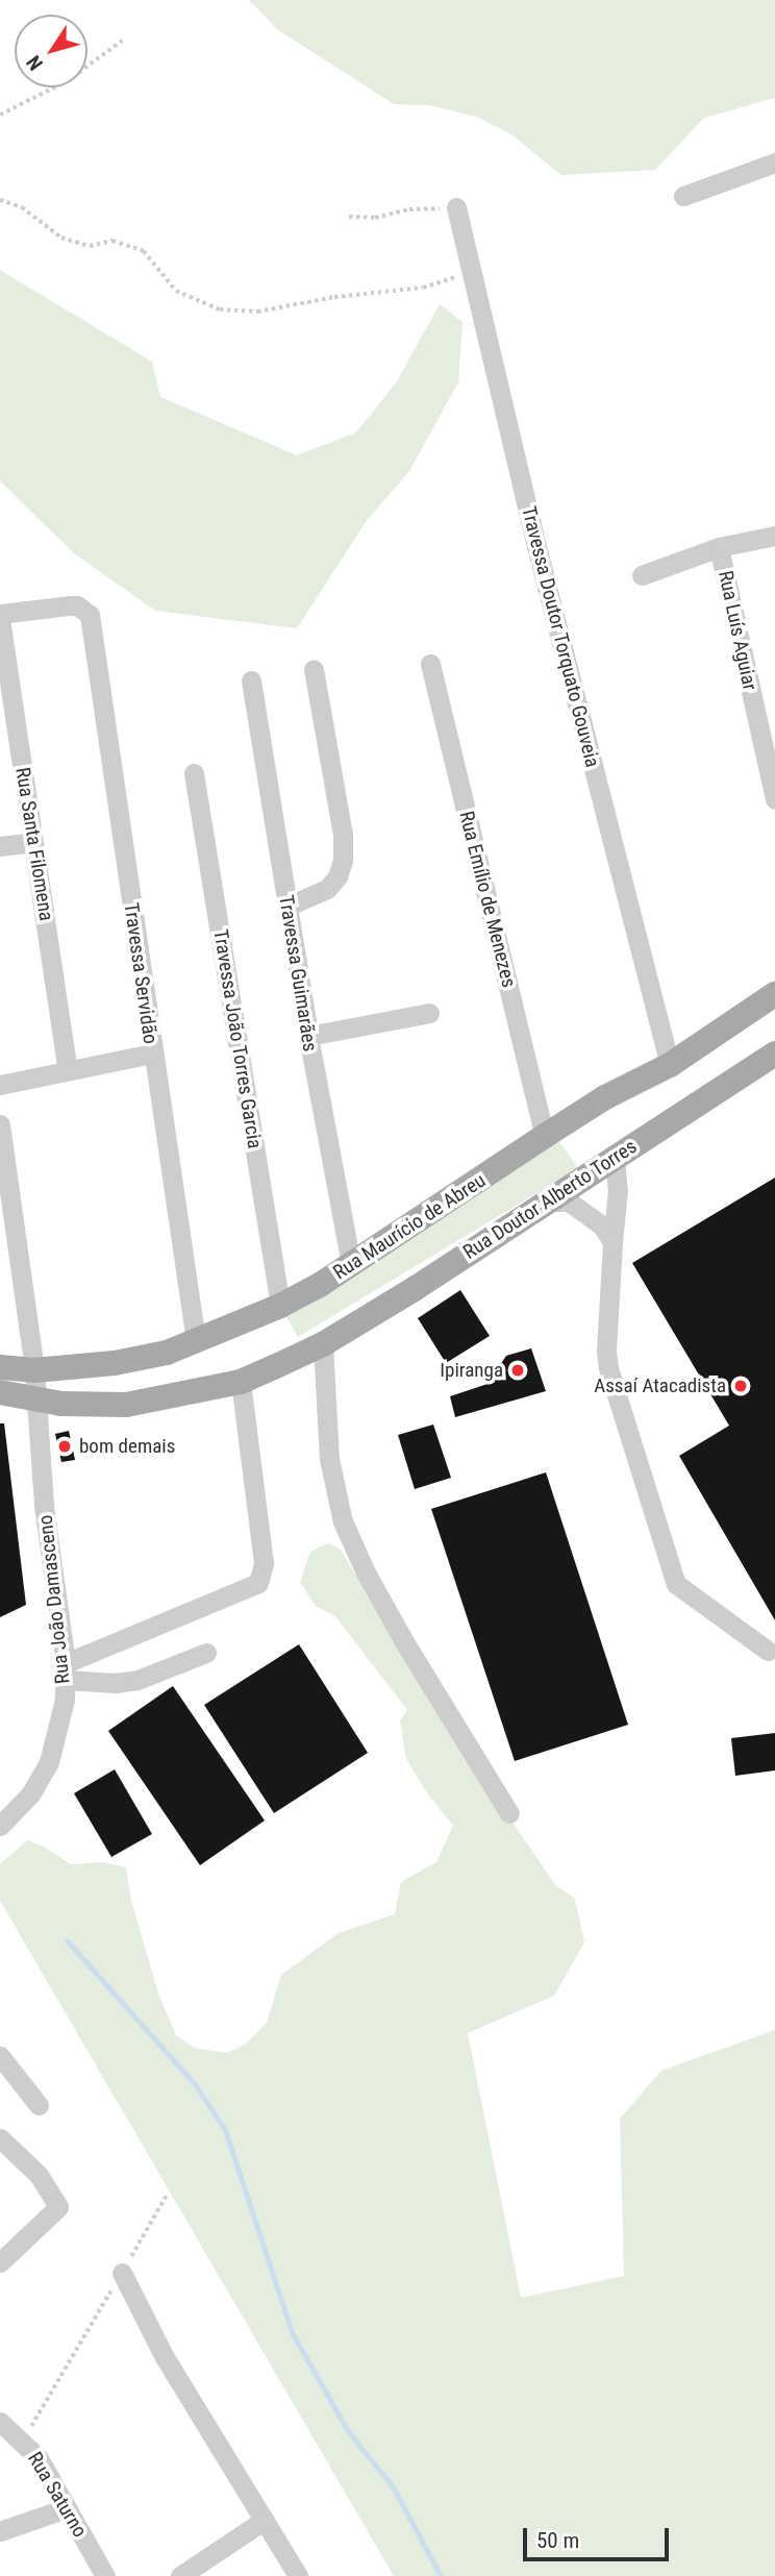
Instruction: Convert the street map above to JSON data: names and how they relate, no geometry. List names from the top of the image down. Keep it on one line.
{"streets":{"main road":["Rua Doutor Alberto Torres","Rua Maurício de Abreu"],"street":["Rua Luís Aguiar","Travessa Doutor Torquato Gouveia","Rua Santa Filomena","Rua Emílio de Menezes","Travessa Servidão","Travessa Guimarães","Travessa João Torres Garcia","Rua João Damasceno","Rua Saturno"]},"crossings":[["Travessa Doutor Torquato Gouveia","Rua Maurício de Abreu"],["Rua Santa Filomena","Travessa Servidão"],["Rua Emílio de Menezes","Rua Maurício de Abreu"],["Travessa Servidão","Rua Maurício de Abreu"],["Travessa Guimarães","Rua Maurício de Abreu"],["Travessa João Torres Garcia","Rua Maurício de Abreu"],["Rua Doutor Alberto Torres","Rua Maurício de Abreu"],["Rua Doutor Alberto Torres","Rua João Damasceno"],["Rua Maurício de Abreu","Rua João Damasceno"]],"places":["Ipiranga","Assaí Atacadista","bom demais"],"scale_bar":"50 m","north":"bottom left"}
